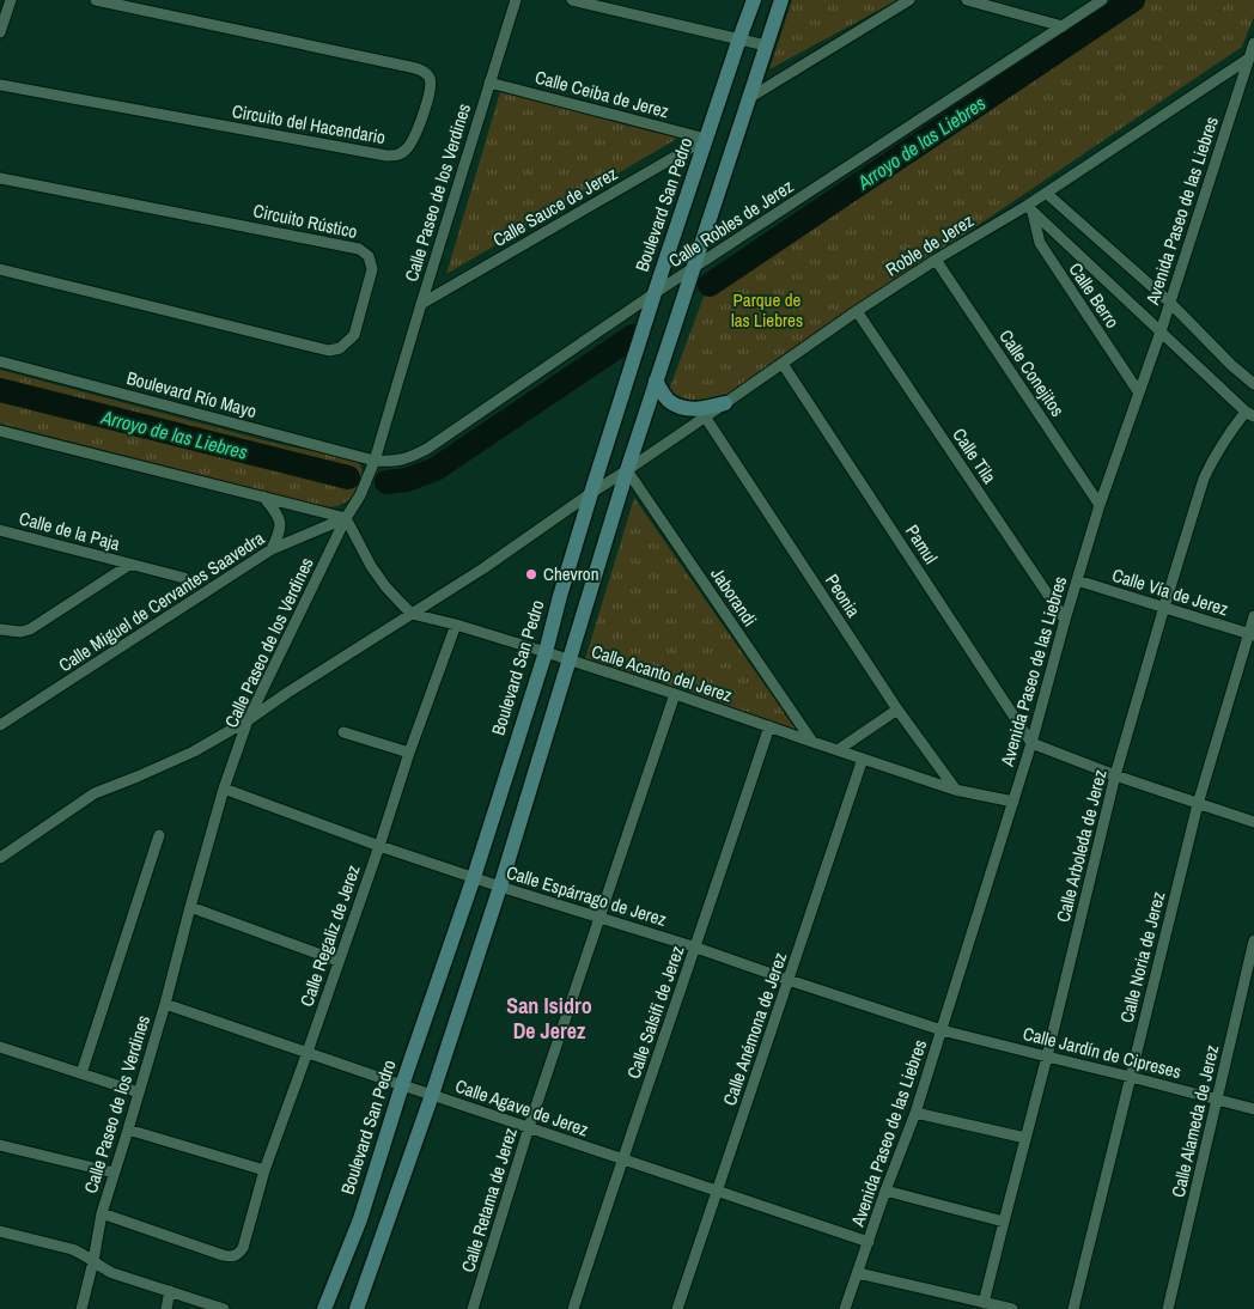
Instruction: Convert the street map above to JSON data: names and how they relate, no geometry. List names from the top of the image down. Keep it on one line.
{"streets":{"street":["Calle Ceiba de Jerez","Circuito del Hacendario","Calle Paseo de los Verdines","Boulevard San Pedro","Calle Sauce de Jerez","Avenida Paseo de las Liebres","Circuito Rústico","Calle Robles de Jerez","Roble de Jerez","Calle Berro","Calle Conejitos","Boulevard Río Mayo","Calle Tila","Calle de la Paja","Pamul","Calle Vía de Jerez","Peonia","Jaborandi","Calle Miguel de Cervantes Saavedra","Calle Acanto del Jerez","Calle Arboleda de Jerez","Calle Espárrago de Jerez","Calle Regaliz de Jerez","Calle Noria de Jerez","Calle Salsifi de Jerez","Calle Anémona de Jerez","Calle Jardín de Cipreses","Calle Agave de Jerez","Calle Alameda de Jerez","Calle Retama de Jerez"]},"crossings":[["Calle Ceiba de Jerez","Calle Paseo de los Verdines"],["Calle Ceiba de Jerez","Boulevard San Pedro"],["Calle Ceiba de Jerez","Calle Sauce de Jerez"],["Calle Paseo de los Verdines","Calle Sauce de Jerez"],["Calle Paseo de los Verdines","Calle Robles de Jerez"],["Calle Paseo de los Verdines","Roble de Jerez"],["Calle Paseo de los Verdines","Boulevard Río Mayo"],["Calle Paseo de los Verdines","Calle Miguel de Cervantes Saavedra"],["Calle Paseo de los Verdines","Calle Acanto del Jerez"],["Calle Paseo de los Verdines","Calle Espárrago de Jerez"],["Calle Paseo de los Verdines","Calle Regaliz de Jerez"],["Calle Paseo de los Verdines","Calle Agave de Jerez"],["Boulevard San Pedro","Calle Sauce de Jerez"],["Boulevard San Pedro","Calle Robles de Jerez"],["Boulevard San Pedro","Roble de Jerez"],["Boulevard San Pedro","Calle Acanto del Jerez"],["Boulevard San Pedro","Calle Espárrago de Jerez"],["Boulevard San Pedro","Calle Agave de Jerez"],["Avenida Paseo de las Liebres","Roble de Jerez"],["Avenida Paseo de las Liebres","Calle Berro"],["Avenida Paseo de las Liebres","Calle Conejitos"],["Avenida Paseo de las Liebres","Calle Tila"],["Avenida Paseo de las Liebres","Pamul"],["Avenida Paseo de las Liebres","Calle Vía de Jerez"],["Avenida Paseo de las Liebres","Calle Acanto del Jerez"],["Avenida Paseo de las Liebres","Calle Espárrago de Jerez"],["Avenida Paseo de las Liebres","Calle Jardín de Cipreses"],["Avenida Paseo de las Liebres","Calle Agave de Jerez"],["Calle Robles de Jerez","Boulevard Río Mayo"],["Roble de Jerez","Calle Berro"],["Roble de Jerez","Calle Conejitos"],["Roble de Jerez","Calle Tila"],["Roble de Jerez","Pamul"],["Roble de Jerez","Peonia"],["Roble de Jerez","Jaborandi"],["Roble de Jerez","Calle Acanto del Jerez"],["Calle Vía de Jerez","Calle Arboleda de Jerez"],["Calle Vía de Jerez","Calle Noria de Jerez"],["Peonia","Calle Acanto del Jerez"],["Jaborandi","Calle Acanto del Jerez"],["Calle Miguel de Cervantes Saavedra","Calle Acanto del Jerez"],["Calle Acanto del Jerez","Calle Regaliz de Jerez"],["Calle Acanto del Jerez","Calle Salsifi de Jerez"],["Calle Acanto del Jerez","Calle Anémona de Jerez"],["Calle Acanto del Jerez","Calle Retama de Jerez"],["Calle Arboleda de Jerez","Calle Jardín de Cipreses"],["Calle Espárrago de Jerez","Calle Regaliz de Jerez"],["Calle Espárrago de Jerez","Calle Salsifi de Jerez"],["Calle Espárrago de Jerez","Calle Anémona de Jerez"],["Calle Espárrago de Jerez","Calle Jardín de Cipreses"],["Calle Espárrago de Jerez","Calle Retama de Jerez"],["Calle Regaliz de Jerez","Calle Agave de Jerez"],["Calle Noria de Jerez","Calle Jardín de Cipreses"],["Calle Salsifi de Jerez","Calle Agave de Jerez"],["Calle Anémona de Jerez","Calle Agave de Jerez"],["Calle Jardín de Cipreses","Calle Alameda de Jerez"],["Calle Agave de Jerez","Calle Retama de Jerez"]],"districts":["San Isidro De Jerez"],"water":["Arroyo de las Liebres"],"parks":["Parque de las Liebres"],"places":["Chevron"]}
